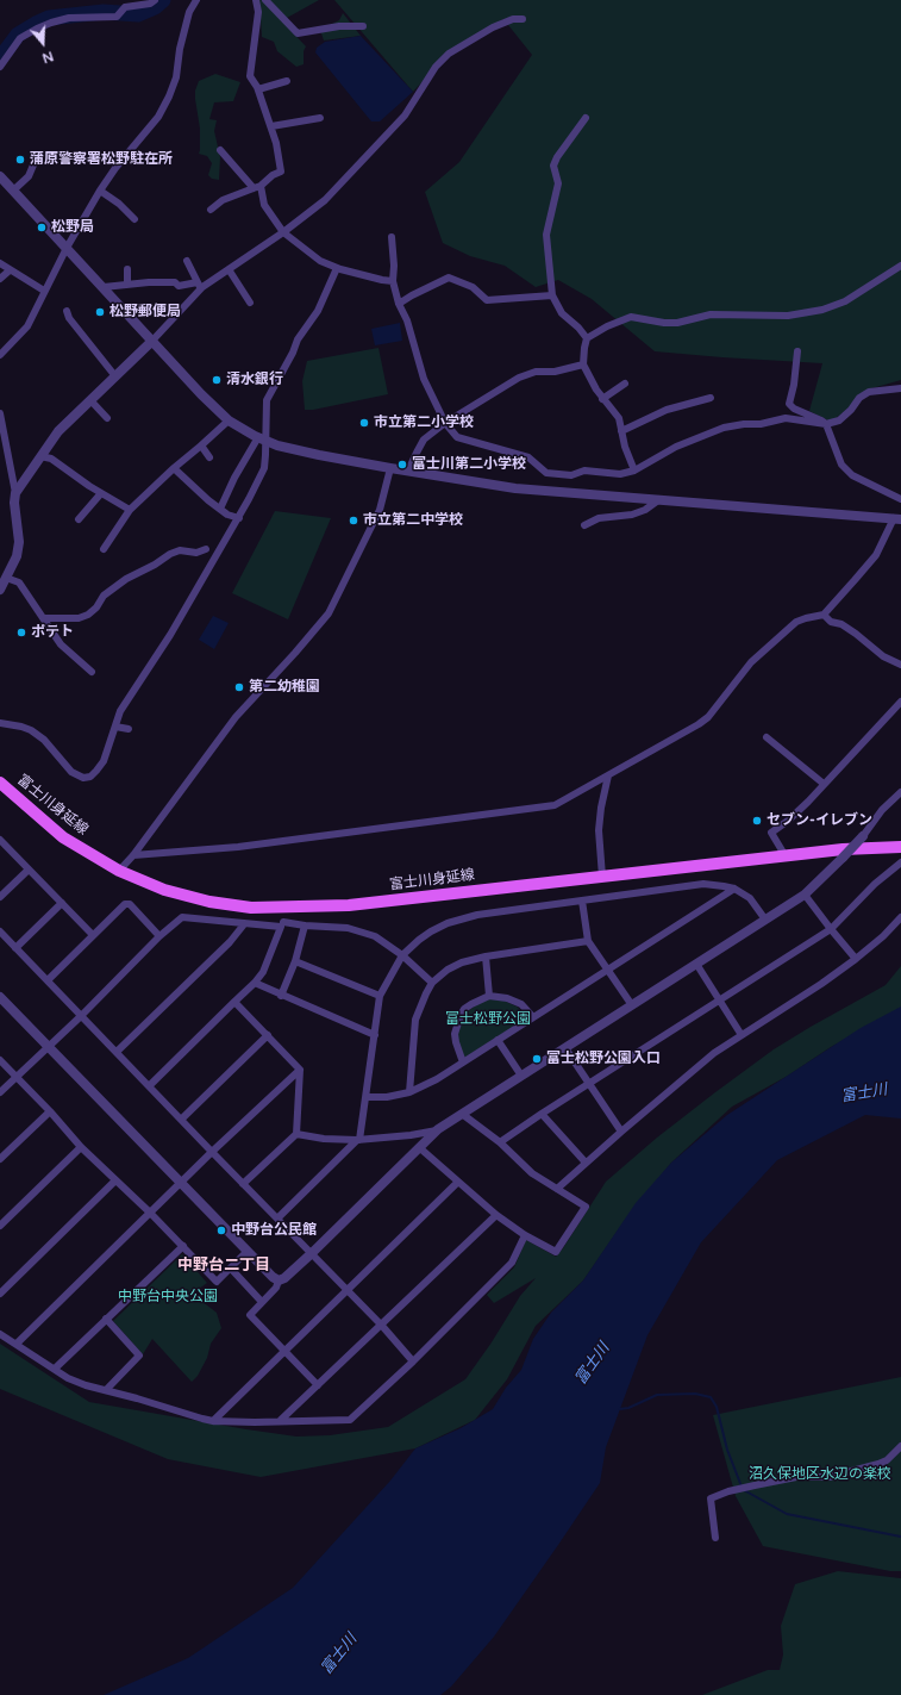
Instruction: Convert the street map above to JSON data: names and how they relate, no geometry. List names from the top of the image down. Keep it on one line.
{"streets":{"main road":["富士川身延線"]},"districts":["中野台二丁目"],"water":["富士川"],"parks":["富士松野公園","中野台中央公園","沼久保地区水辺の楽校"],"places":["蒲原警察署松野駐在所","松野局","松野郵便局","清水銀行","市立第二小学校","富士川第二小学校","市立第二中学校","ポテト","第二幼稚園","セブン-イレブン","富士松野公園入口","中野台公民館"],"north":"bottom"}
